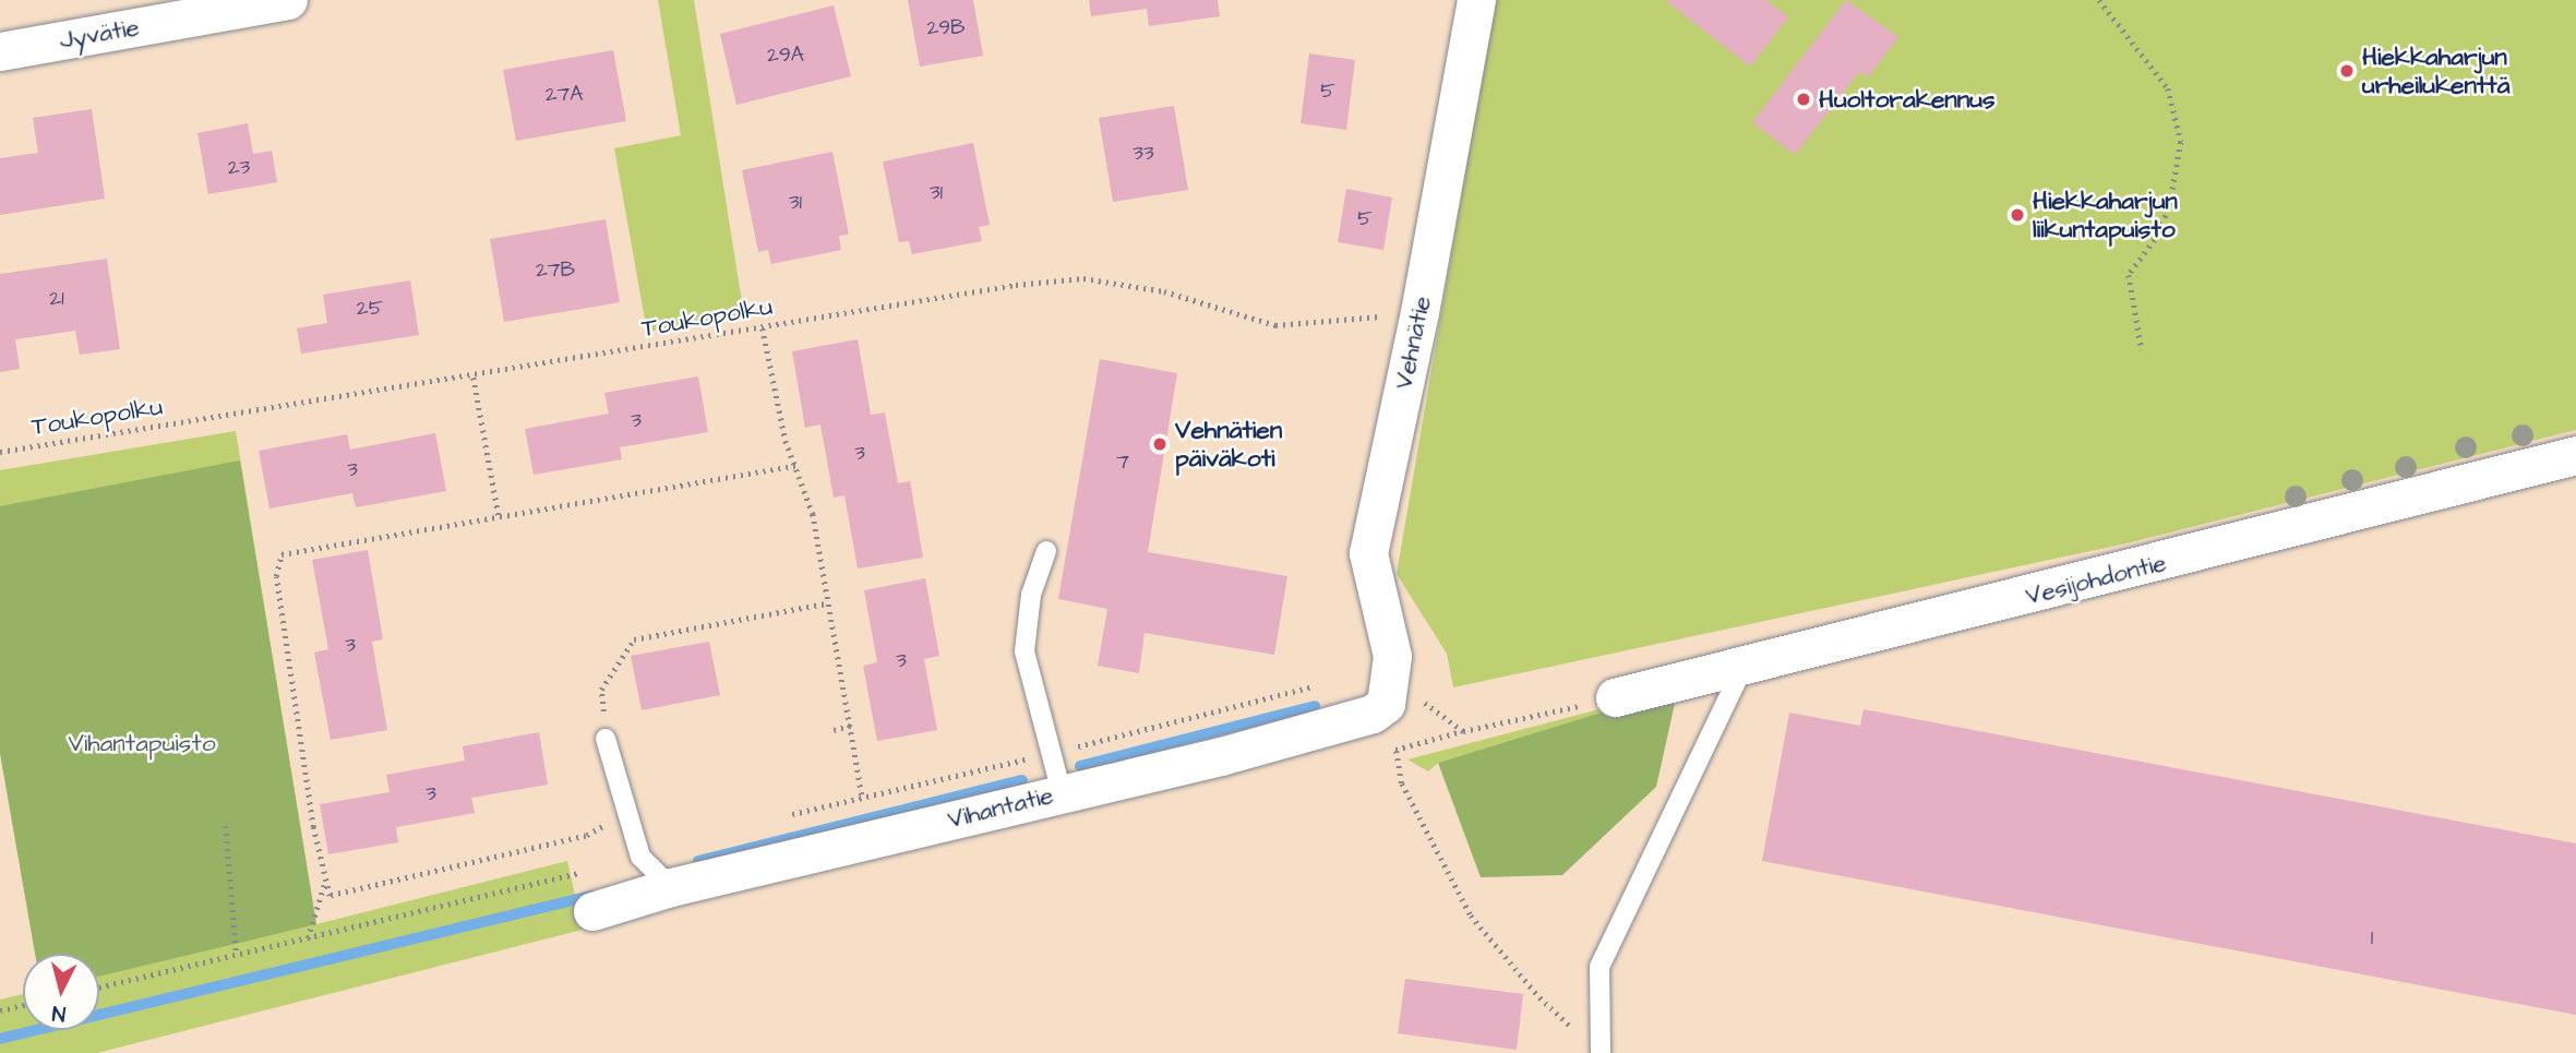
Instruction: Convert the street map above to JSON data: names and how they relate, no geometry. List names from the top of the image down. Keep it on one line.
{"streets":{"street":["Jyvätie","Vehnätie","Vesijohdontie","Vihantatie"],"path":["Toukopolku"]},"crossings":[["Toukopolku","Vehnätie"],["Vehnätie","Vihantatie"]],"parks":["Vihantapuisto"],"places":["Hiekkaharjun urheilukenttä","Huoltorakennus","Hiekkaharjun liikuntapuisto","Vehnätien päiväkoti"],"house_numbers":["29B","29A","5","27A","33","23","31","31","5","27B","21","25","3","3","7","3","3","3","3","1"],"north":"bottom"}
